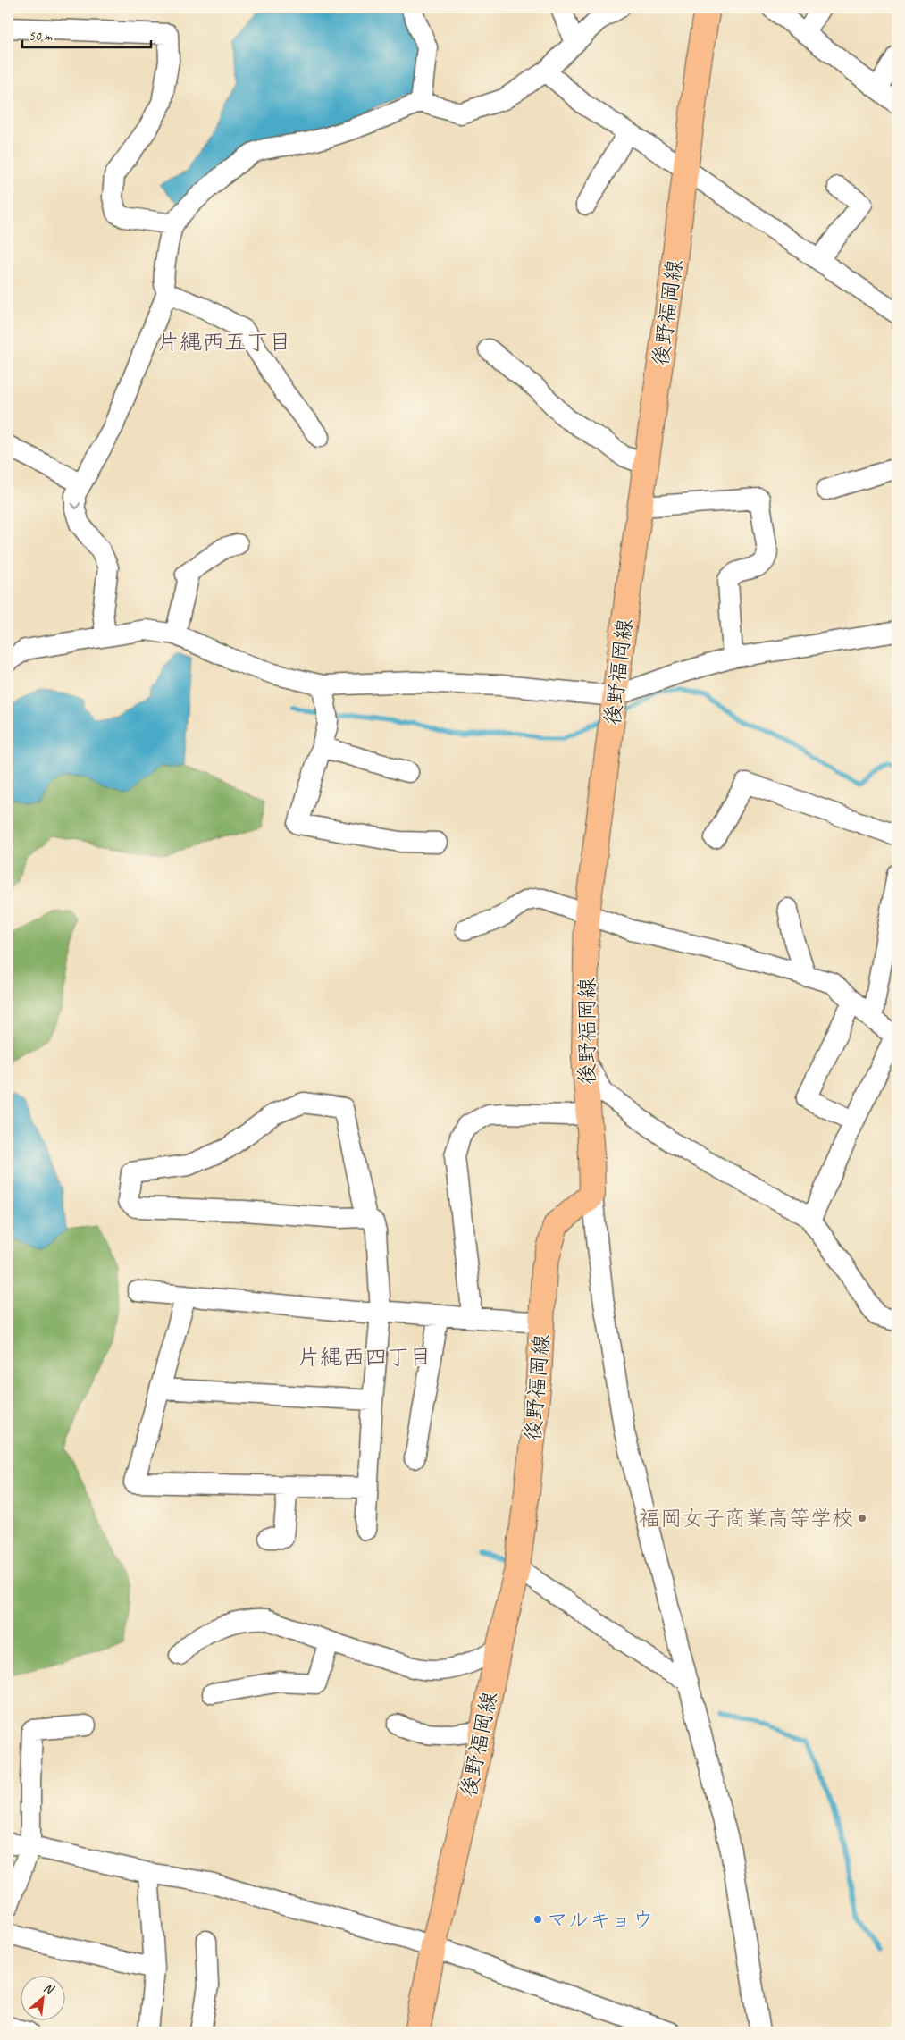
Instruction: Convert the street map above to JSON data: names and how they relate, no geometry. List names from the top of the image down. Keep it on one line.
{"streets":{"main road":["後野福岡線"]},"districts":["片縄西五丁目","片縄西四丁目"],"places":["福岡女子商業高等学校","マルキョウ"],"scale_bar":"50 m","north":"top right"}
